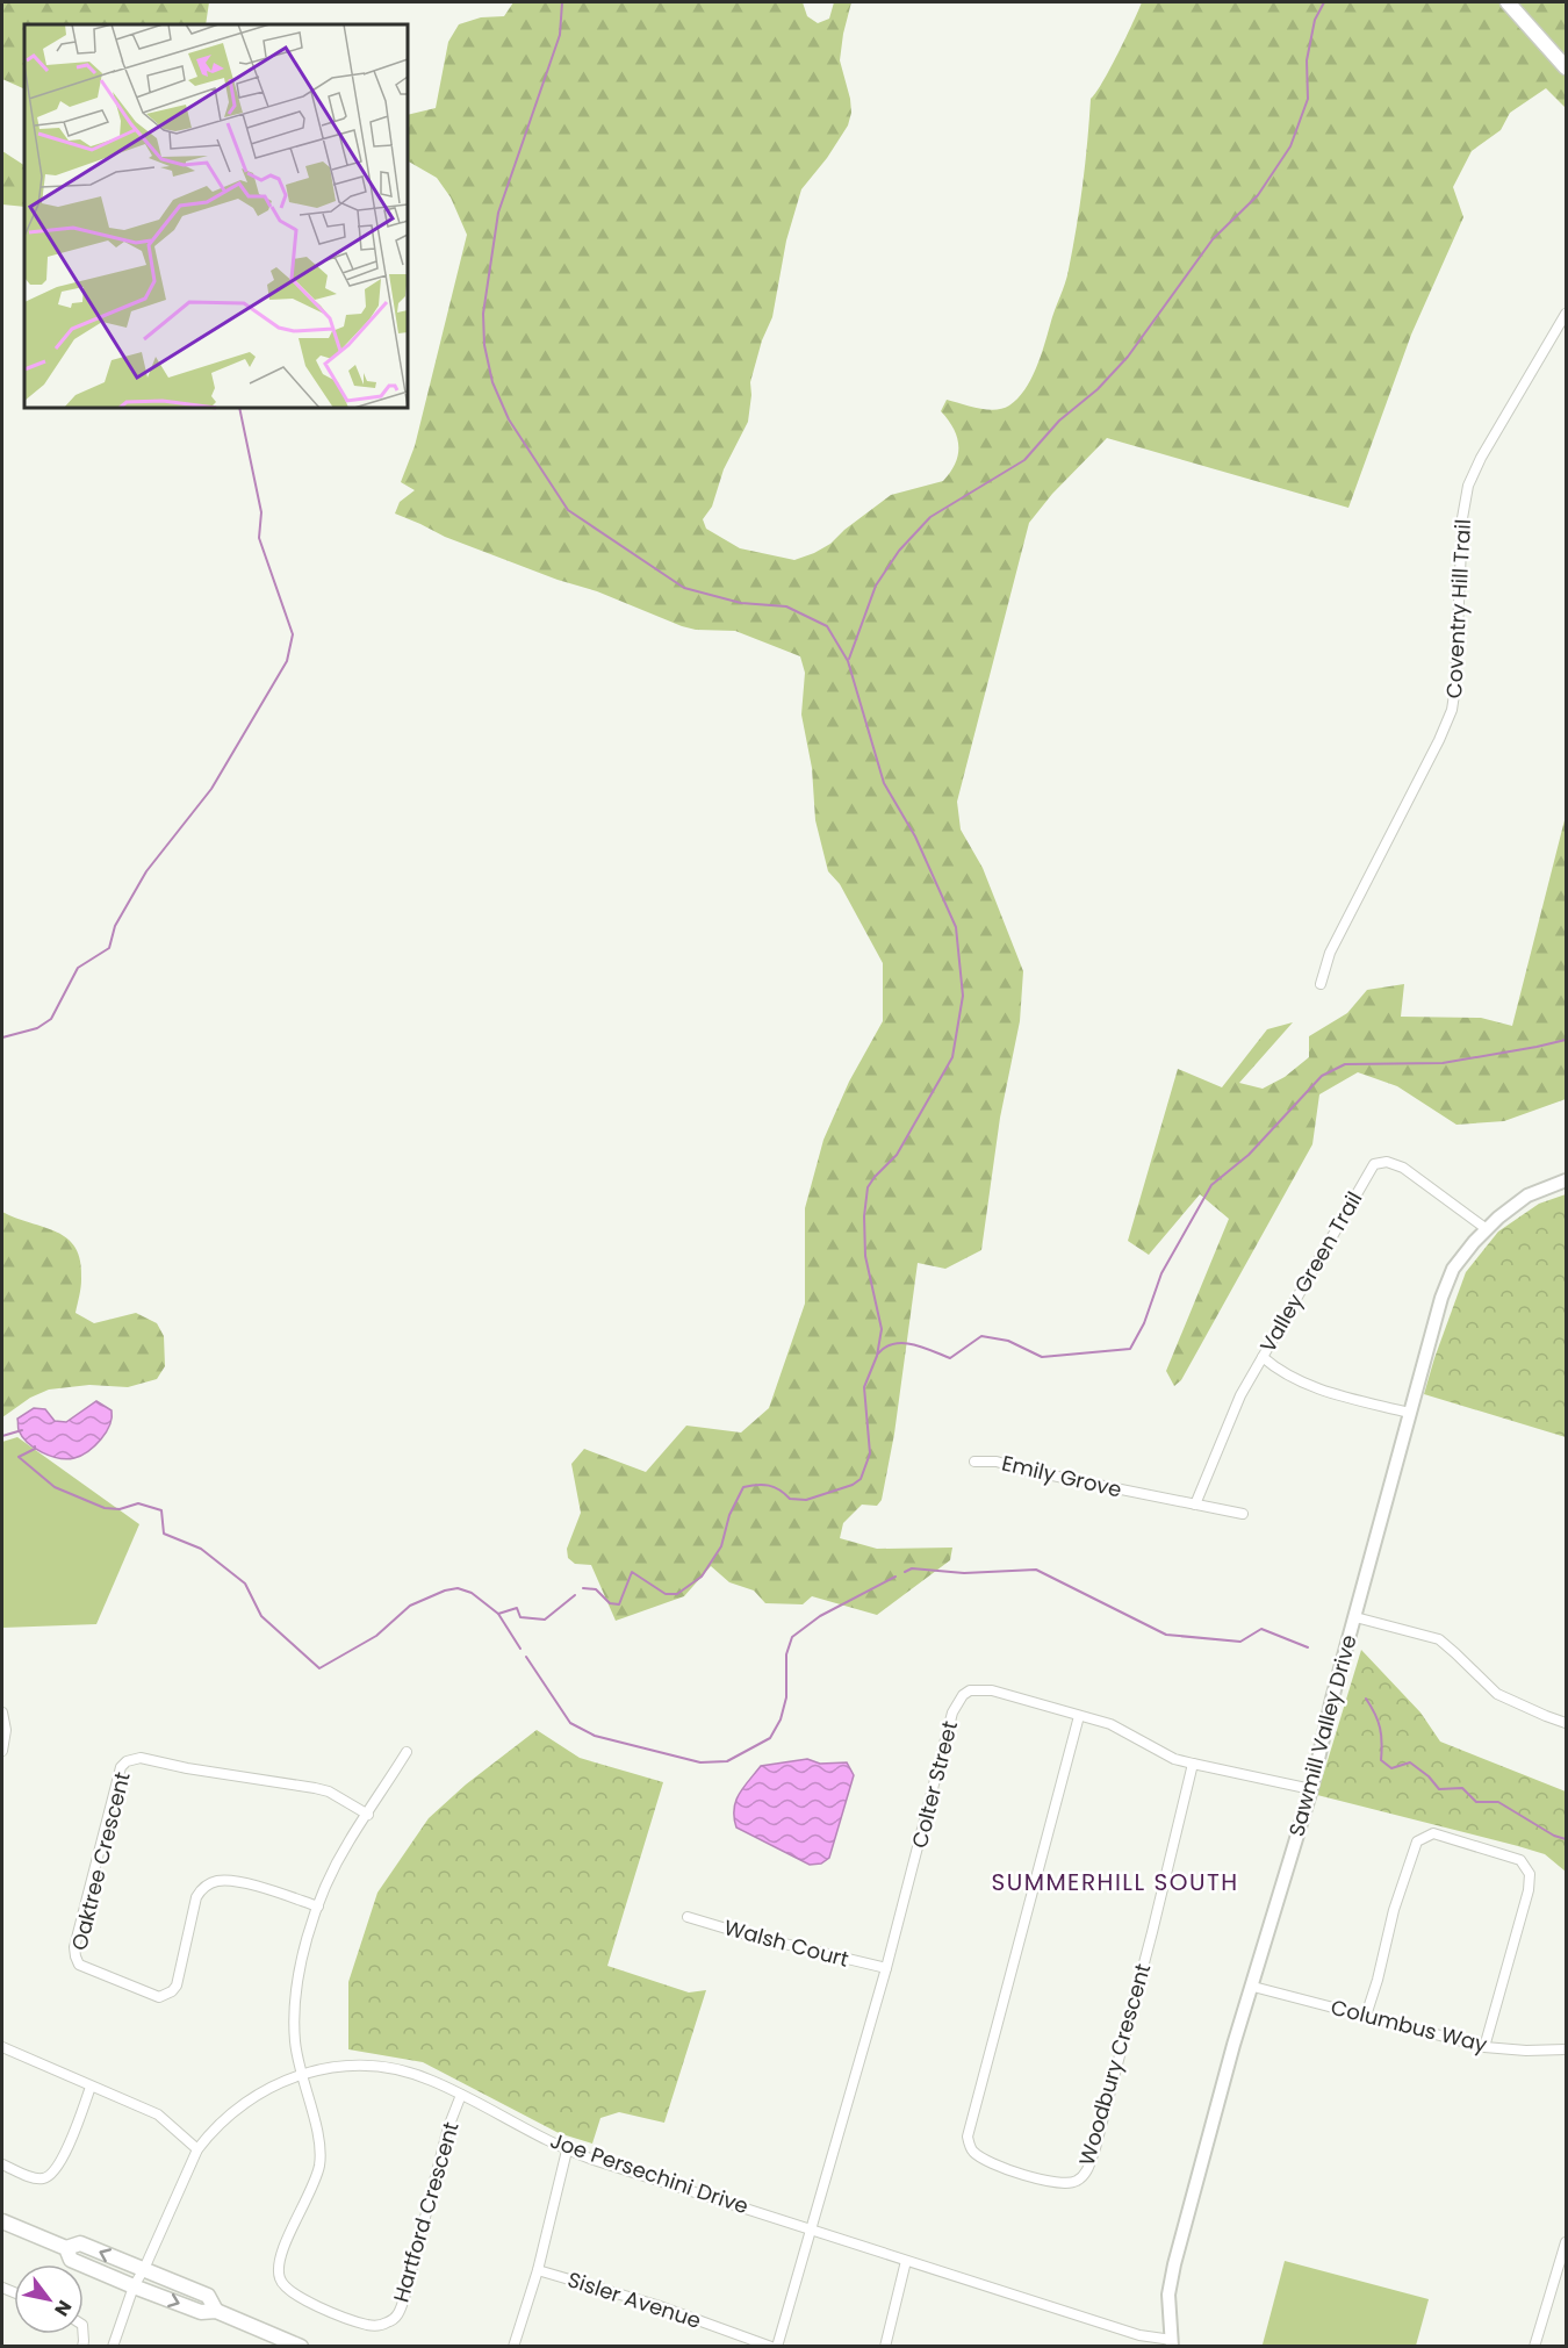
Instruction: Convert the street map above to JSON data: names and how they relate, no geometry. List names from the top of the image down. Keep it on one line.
{"streets":{"street":["Coventry Hill Trail","Valley Green Trail","Emily Grove","Sawmill Valley Drive","Colter Street","Oaktree Crescent","Walsh Court","Columbus Way","Woodbury Crescent","Joe Persechini Drive","Hartford Crescent","Sisler Avenue"]},"crossings":[["Valley Green Trail","Emily Grove"],["Valley Green Trail","Sawmill Valley Drive"],["Sawmill Valley Drive","Colter Street"],["Sawmill Valley Drive","Columbus Way"],["Sawmill Valley Drive","Joe Persechini Drive"],["Colter Street","Walsh Court"],["Colter Street","Woodbury Crescent"],["Colter Street","Joe Persechini Drive"],["Oaktree Crescent","Hartford Crescent"],["Joe Persechini Drive","Hartford Crescent"]],"districts":["SUMMERHILL SOUTH"],"north":"bottom right"}
